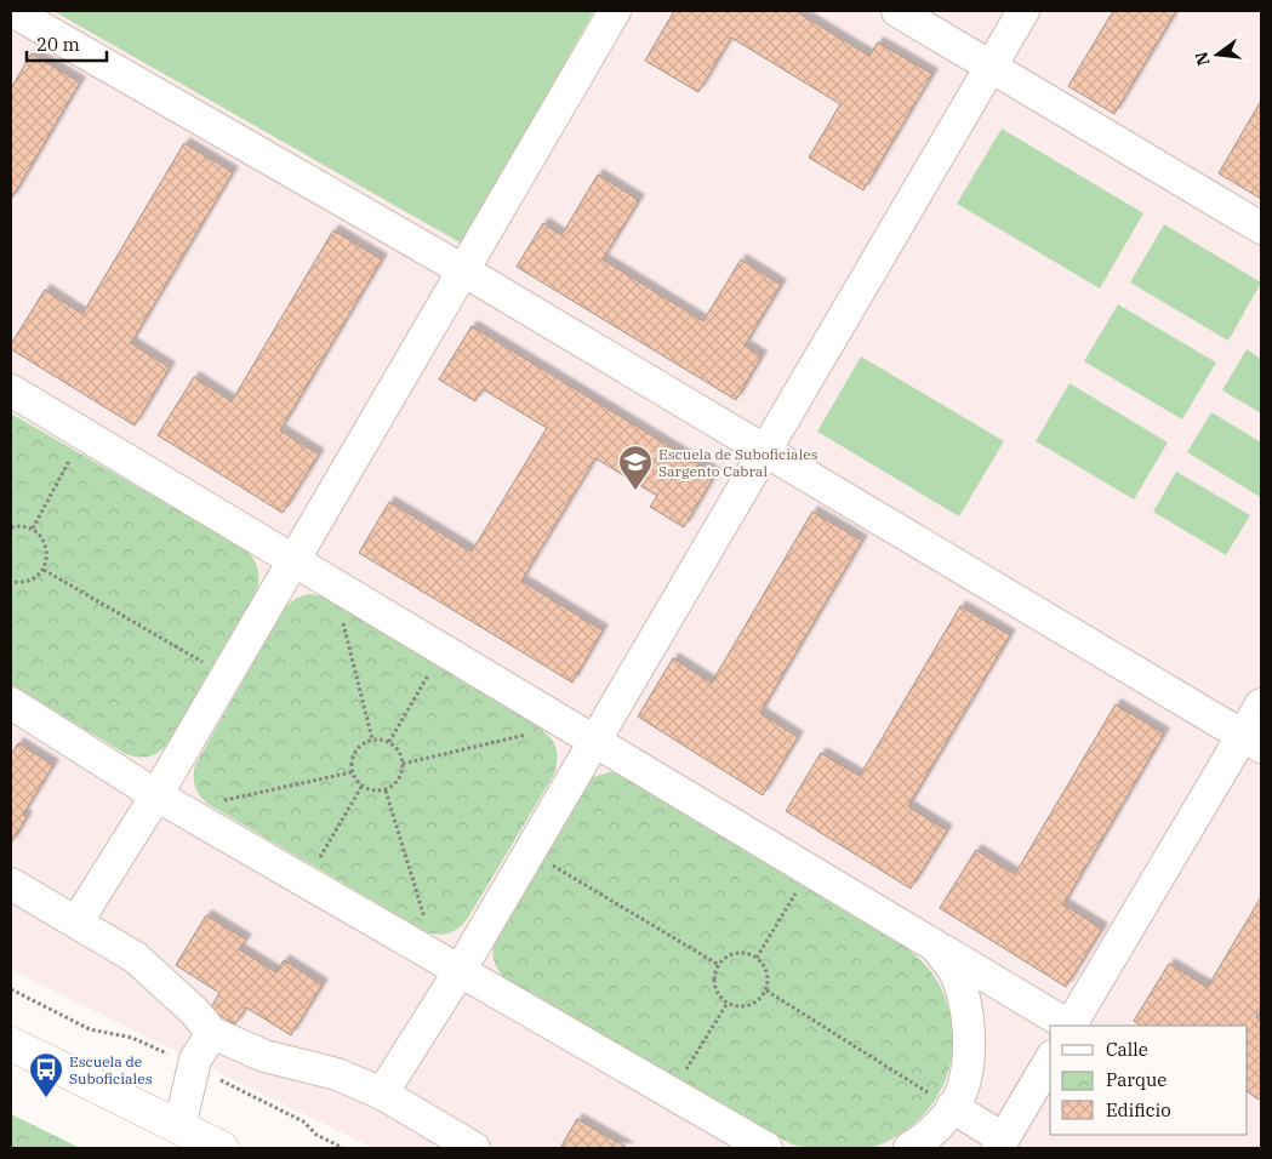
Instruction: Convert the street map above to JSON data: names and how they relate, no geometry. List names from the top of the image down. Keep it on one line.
{"places":{"school or university":["Escuela de Suboficiales Sargento Cabral"],"bus stop":["Escuela de Suboficiales"]},"legend":["Calle","Parque","Edificio"],"scale_bar":"20 m","north":"left"}
